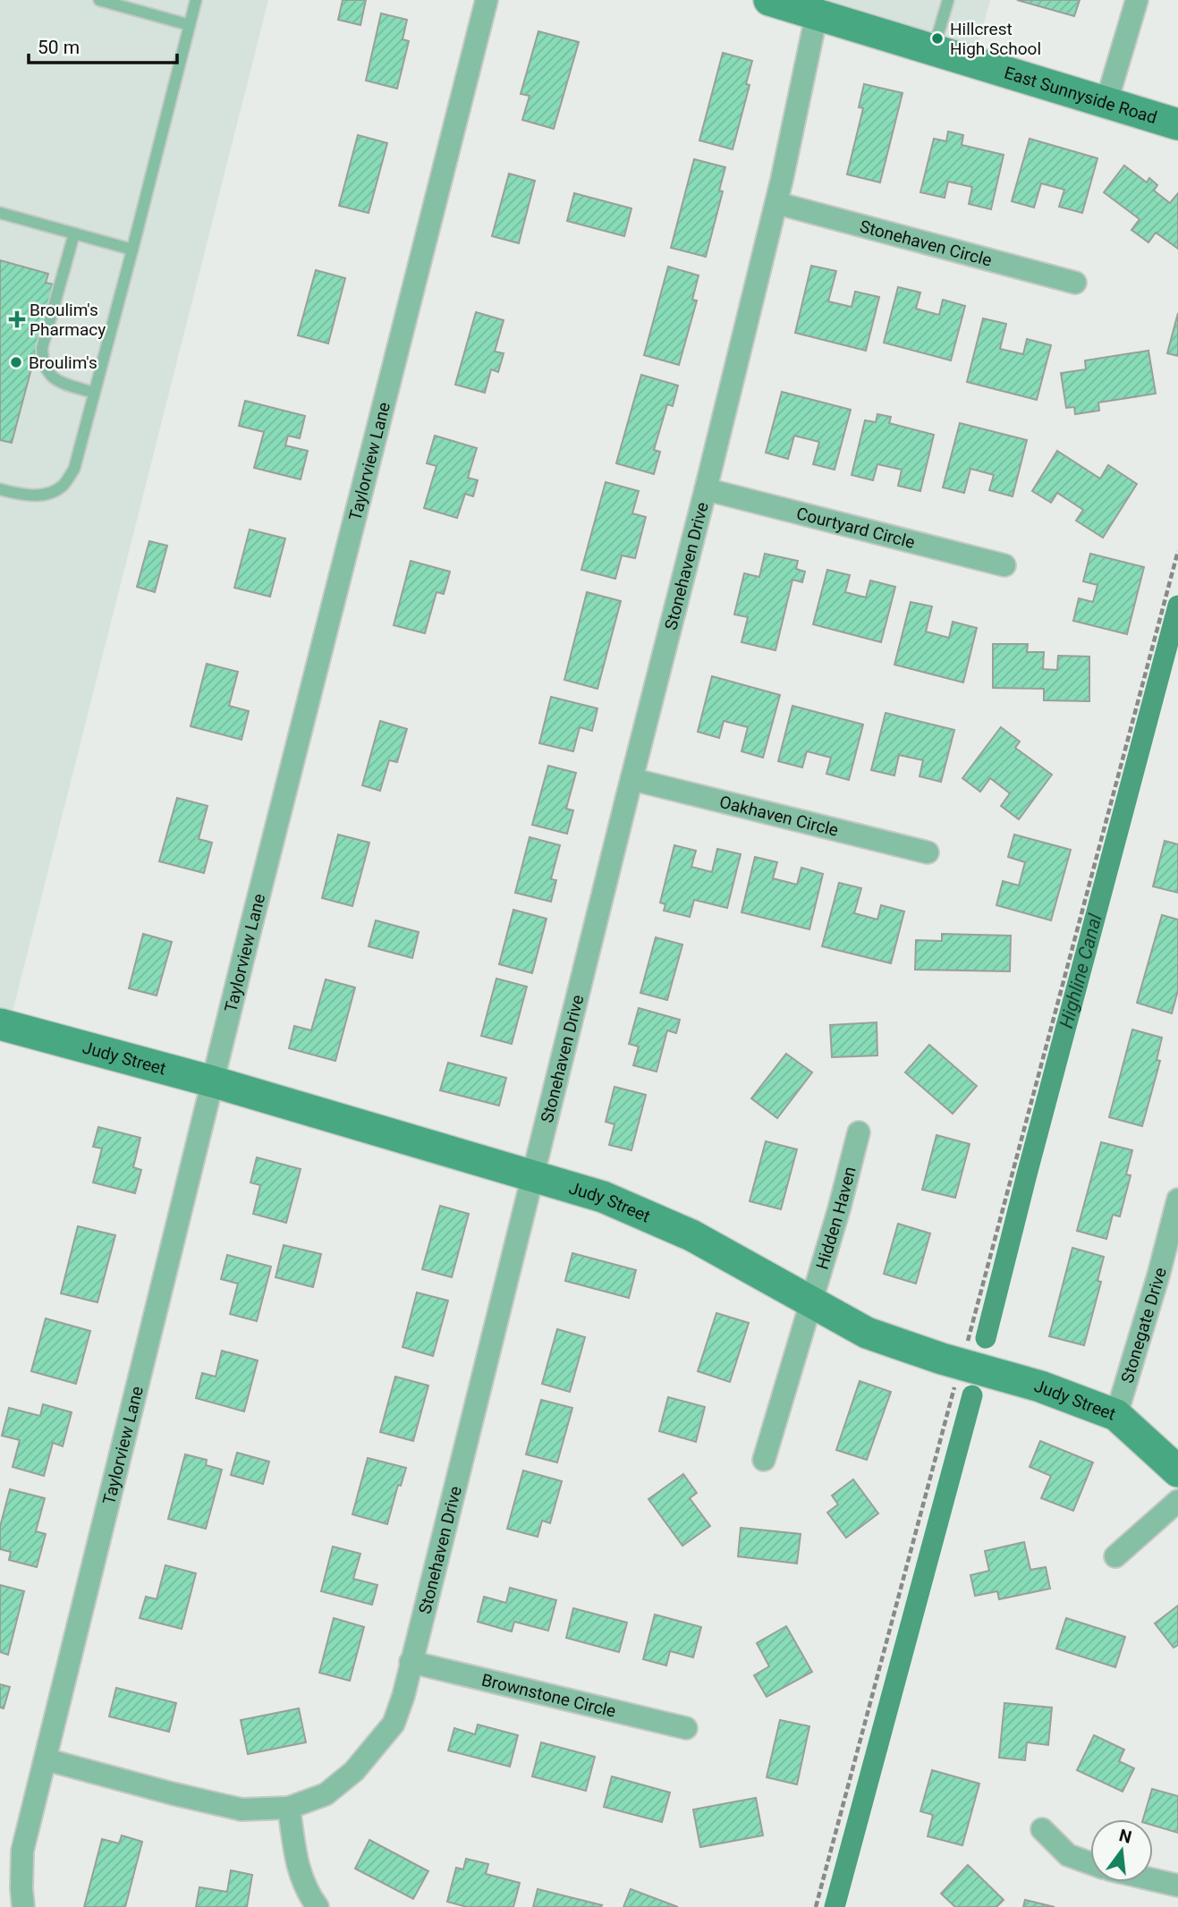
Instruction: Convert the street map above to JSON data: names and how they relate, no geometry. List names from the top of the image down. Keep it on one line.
{"streets":{"street":["East Sunnyside Road","Stonehaven Circle","Taylorview Lane","Courtyard Circle","Stonehaven Drive","Oakhaven Circle","Judy Street","Hidden Haven","Stonegate Drive","Brownstone Circle"]},"crossings":[["East Sunnyside Road","Stonehaven Drive"],["Stonehaven Circle","Stonehaven Drive"],["Taylorview Lane","Stonehaven Drive"],["Taylorview Lane","Judy Street"],["Courtyard Circle","Stonehaven Drive"],["Stonehaven Drive","Oakhaven Circle"],["Stonehaven Drive","Judy Street"],["Stonehaven Drive","Brownstone Circle"],["Judy Street","Hidden Haven"],["Judy Street","Stonegate Drive"]],"water":["Highline Canal"],"places":{"other":["Hillcrest High School","Broulim's"],"health":["Broulim's Pharmacy"]},"scale_bar":"50 m","north":"top"}
